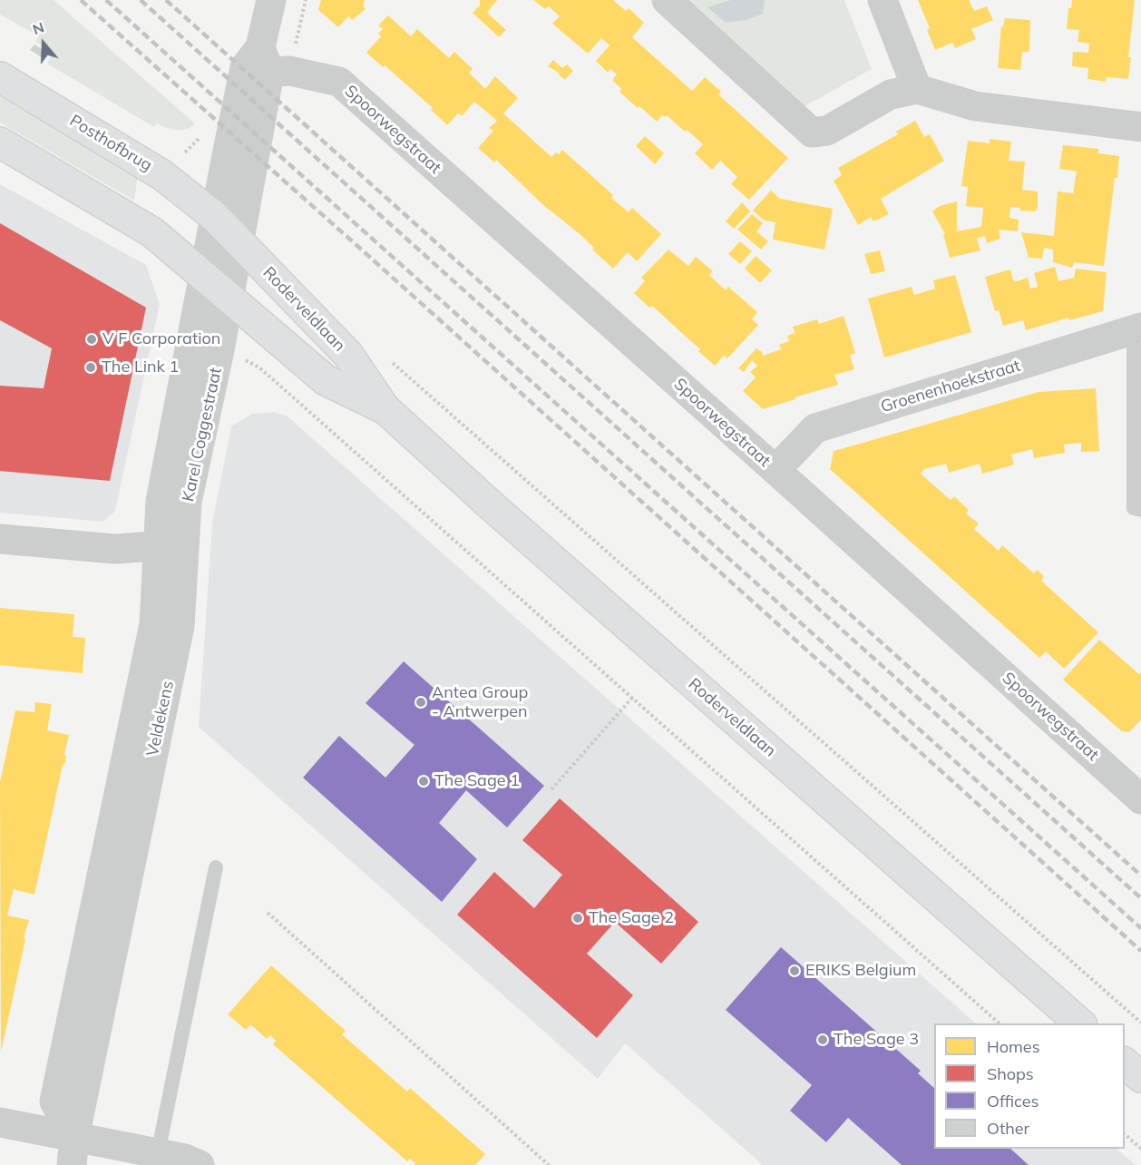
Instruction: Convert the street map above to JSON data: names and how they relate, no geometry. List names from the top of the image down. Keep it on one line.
{"streets":{"street":["Spoorwegstraat","Posthofbrug","Roderveldlaan","Groenenhoekstraat","Karel Coggestraat","Veldekens"]},"crossings":[["Spoorwegstraat","Groenenhoekstraat"],["Spoorwegstraat","Karel Coggestraat"],["Posthofbrug","Roderveldlaan"],["Posthofbrug","Karel Coggestraat"],["Roderveldlaan","Karel Coggestraat"],["Karel Coggestraat","Veldekens"]],"places":["V F Corporation","The Link 1","Antea Group - Antwerpen","The Sage 1","The Sage 2","ERIKS Belgium","The Sage 3"],"legend":["Homes","Shops","Offices","Other"],"north":"top"}
